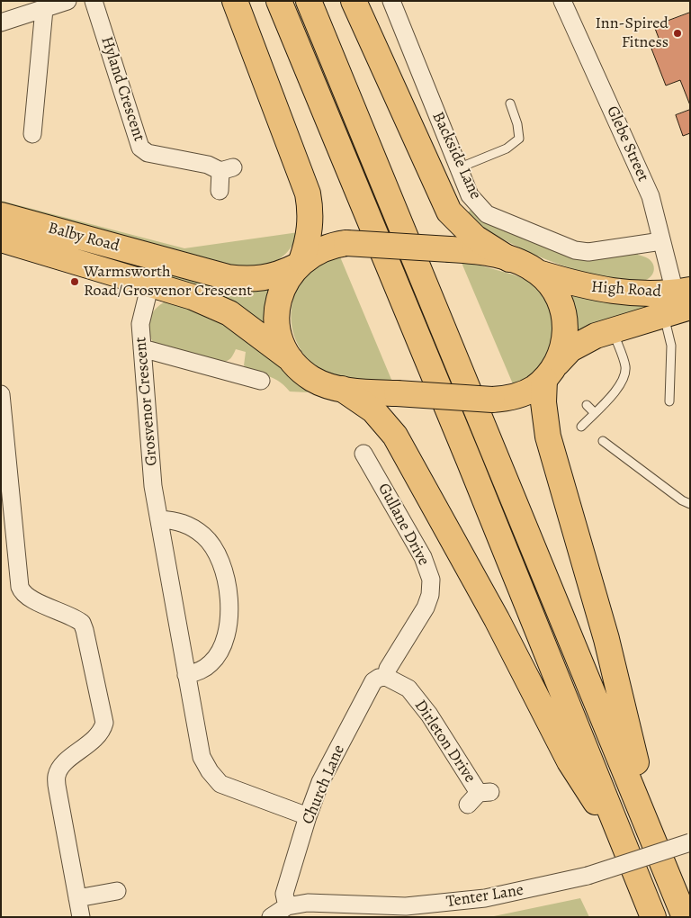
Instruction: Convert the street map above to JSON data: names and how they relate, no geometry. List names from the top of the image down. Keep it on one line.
{"streets":{"main road":["Balby Road","High Road"],"street":["Hyland Crescent","Glebe Street","Backside Lane","Grosvenor Crescent","Gullane Drive","Dirleton Drive","Church Lane","Tenter Lane"]},"crossings":[["Glebe Street","Backside Lane"],["Glebe Street","High Road"],["Balby Road","High Road"],["Balby Road","Grosvenor Crescent"],["Grosvenor Crescent","Church Lane"],["Gullane Drive","Dirleton Drive"],["Gullane Drive","Church Lane"],["Dirleton Drive","Church Lane"],["Church Lane","Tenter Lane"]],"places":["Inn-Spired Fitness","Warmsworth Road/Grosvenor Crescent"]}
